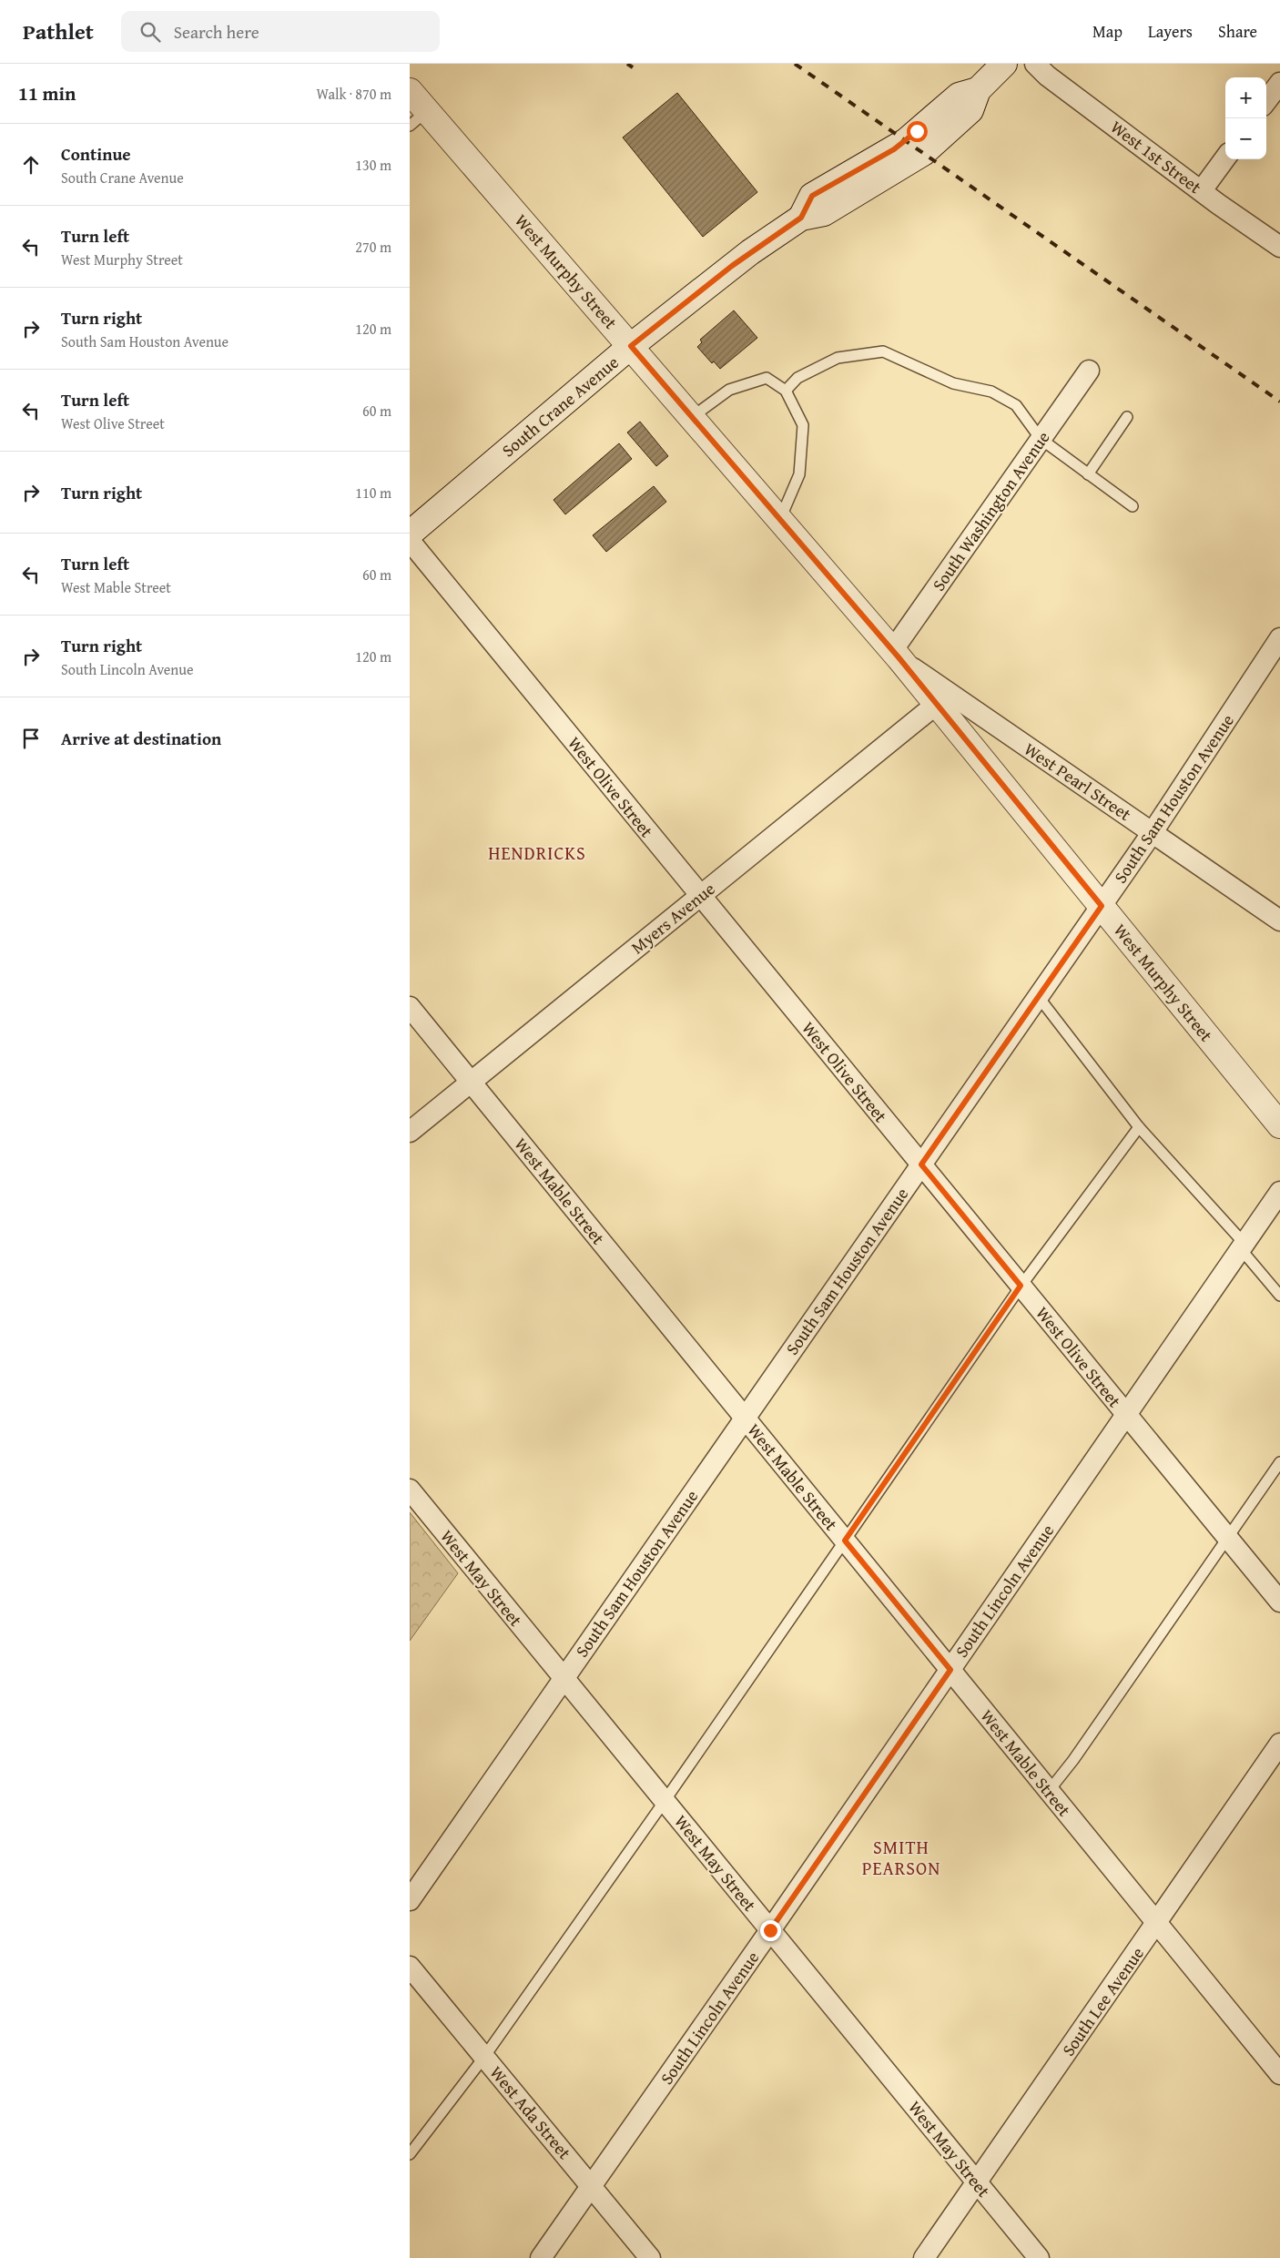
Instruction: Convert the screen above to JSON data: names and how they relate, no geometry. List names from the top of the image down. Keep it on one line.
{"streets":{"street":["West 1st Street","West Murphy Street","South Crane Avenue","South Washington Avenue","West Pearl Street","West Olive Street","South Sam Houston Avenue","Myers Avenue","West Mable Street","West May Street","South Lincoln Avenue","South Lee Avenue","West Ada Street"]},"crossings":[["West Murphy Street","South Crane Avenue"],["West Murphy Street","South Washington Avenue"],["West Murphy Street","West Pearl Street"],["West Murphy Street","South Sam Houston Avenue"],["West Murphy Street","Myers Avenue"],["South Washington Avenue","West Pearl Street"],["West Pearl Street","South Sam Houston Avenue"],["West Olive Street","South Sam Houston Avenue"],["West Olive Street","Myers Avenue"],["West Olive Street","South Lincoln Avenue"],["South Sam Houston Avenue","West Mable Street"],["South Sam Houston Avenue","West May Street"],["Myers Avenue","West Mable Street"],["West Mable Street","South Lincoln Avenue"],["West Mable Street","South Lee Avenue"],["West May Street","South Lincoln Avenue"],["West May Street","South Lee Avenue"],["South Lincoln Avenue","West Ada Street"]],"districts":["HENDRICKS","SMITH PEARSON"],"page":{"header":"Pathlet","search":"Search here","nav":["Map","Layers","Share"],"heading":["11 min","Walk · 870 m"],"map_buttons":["+","−"],"list":[["Continue","South Crane Avenue","130 m"],["Turn left","West Murphy Street","270 m"],["Turn right","South Sam Houston Avenue","120 m"],["Turn left","West Olive Street","60 m"],["Turn right","110 m"],["Turn left","West Mable Street","60 m"],["Turn right","South Lincoln Avenue","120 m"],"Arrive at destination"]}}
